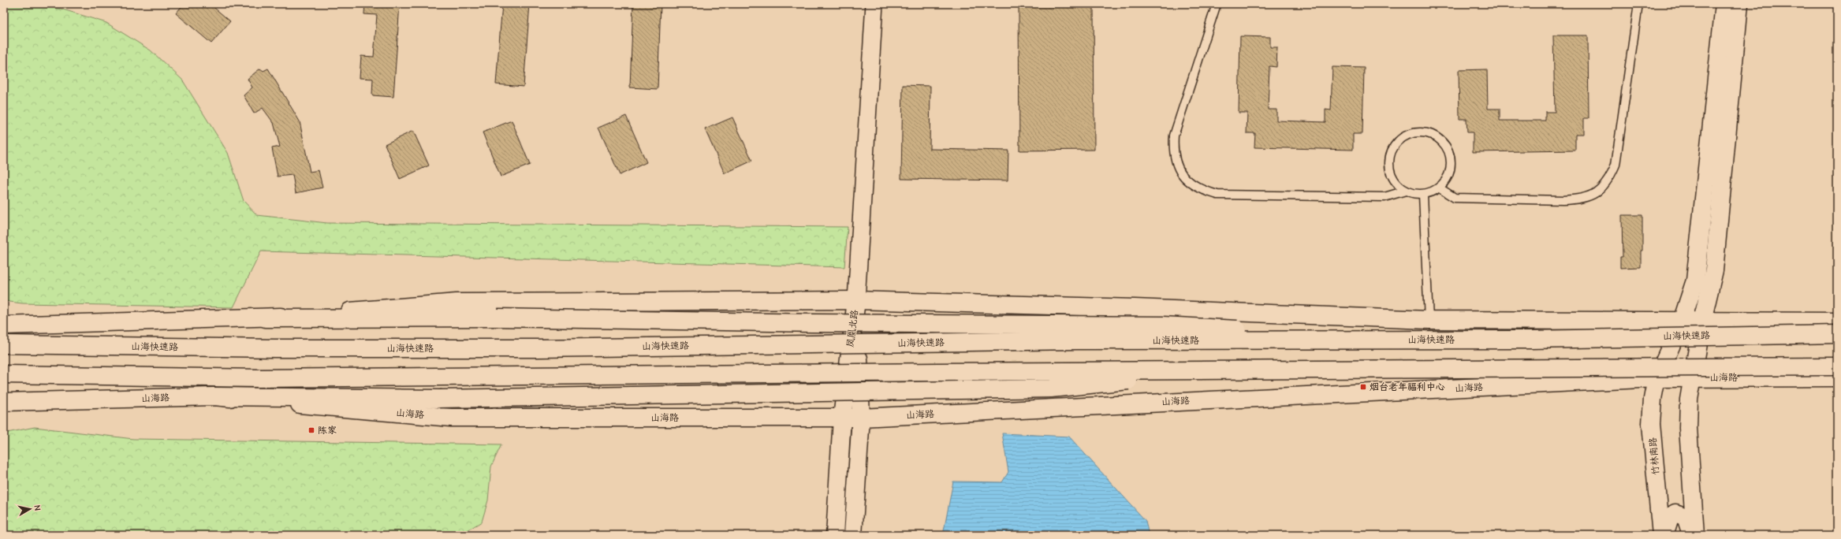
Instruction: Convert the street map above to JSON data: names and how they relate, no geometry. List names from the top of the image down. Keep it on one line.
{"streets":{"main road":["凤凰北路","山海快速路","山海路","竹林南路"]},"crossings":[["凤凰北路","山海路"],["山海路","竹林南路"]],"places":{"transit":["烟台老年福利中心","陈家"]},"north":"right"}
